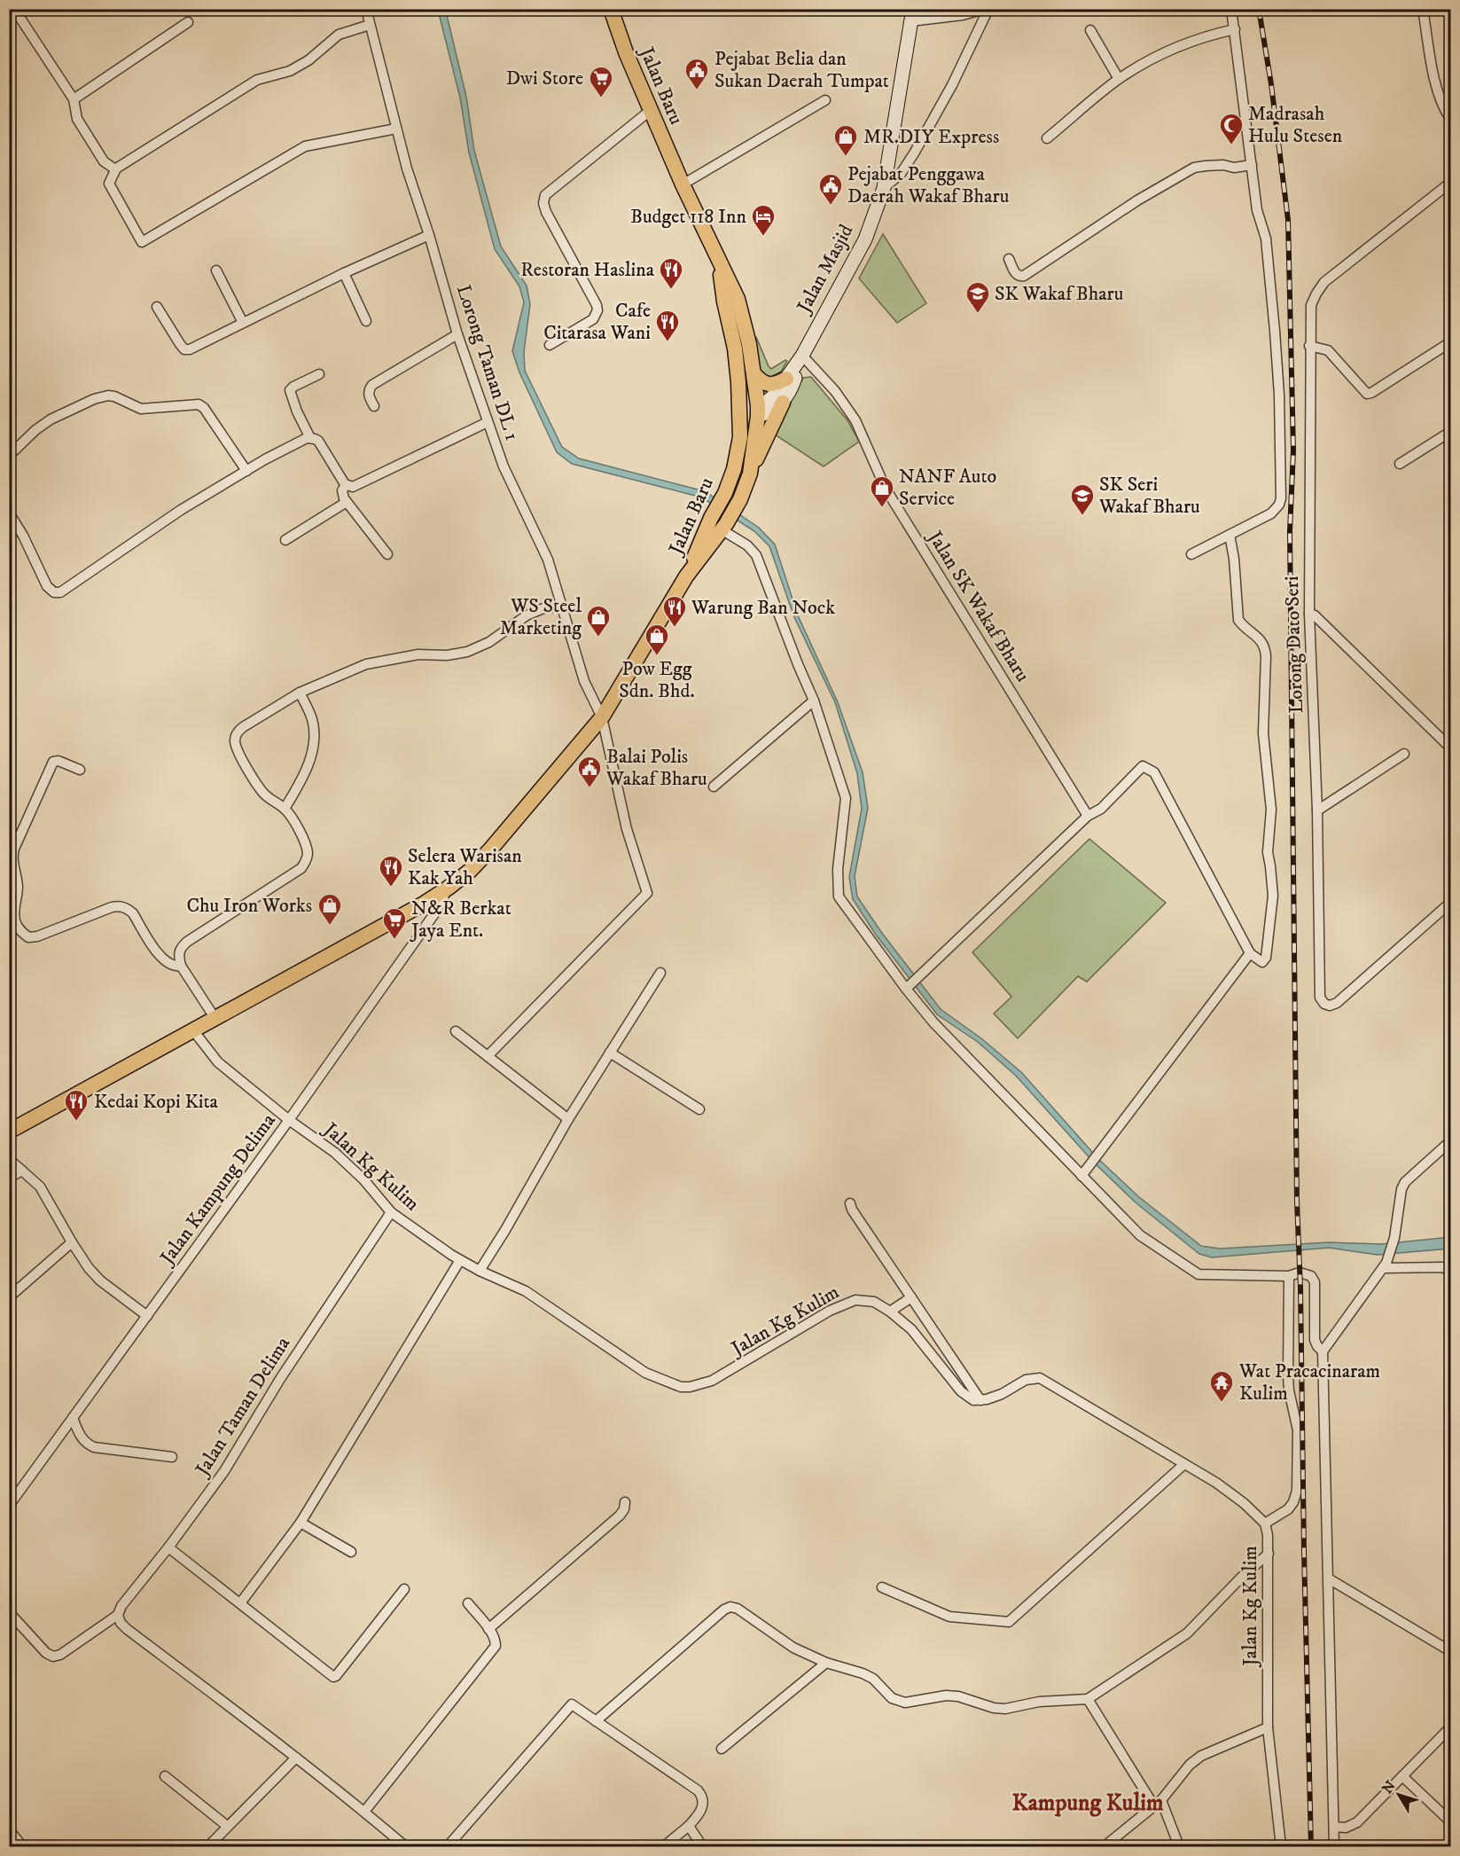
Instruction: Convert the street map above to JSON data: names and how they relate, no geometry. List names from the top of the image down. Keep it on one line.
{"streets":{"main road":["Jalan Baru"],"street":["Jalan Masjid","Lorong Taman DL 1","Jalan SK Wakaf Bharu","Lorong Dato Seri","Jalan Kg Kulim","Jalan Kampung Delima","Jalan Taman Delima"]},"crossings":[["Jalan Baru","Jalan Masjid"],["Jalan Masjid","Jalan SK Wakaf Bharu"],["Jalan Kg Kulim","Jalan Kampung Delima"],["Jalan Kg Kulim","Jalan Taman Delima"]],"districts":["Kampung Kulim"],"places":{"public building":["Pejabat Belia dan Sukan Daerah Tumpat","Pejabat Penggawa Daerah Wakaf Bharu","Balai Polis Wakaf Bharu"],"supermarket":["Dwi Store","N&R Berkat Jaya Ent."],"mosque":["Madrasah Hulu Stesen"],"shop":["MR.DIY Express","NANF Auto Service","WS Steel Marketing","Pow Egg Sdn. Bhd.","Chu Iron Works"],"hotel":["Budget 118 Inn"],"restaurant":["Restoran Haslina","Cafe Citarasa Wani","Warung Ban Nock","Selera Warisan Kak Yah","Kedai Kopi Kita"],"school or university":["SK Wakaf Bharu","SK Seri Wakaf Bharu"],"temple":["Wat Pracacinaram Kulim"]},"north":"top left"}
